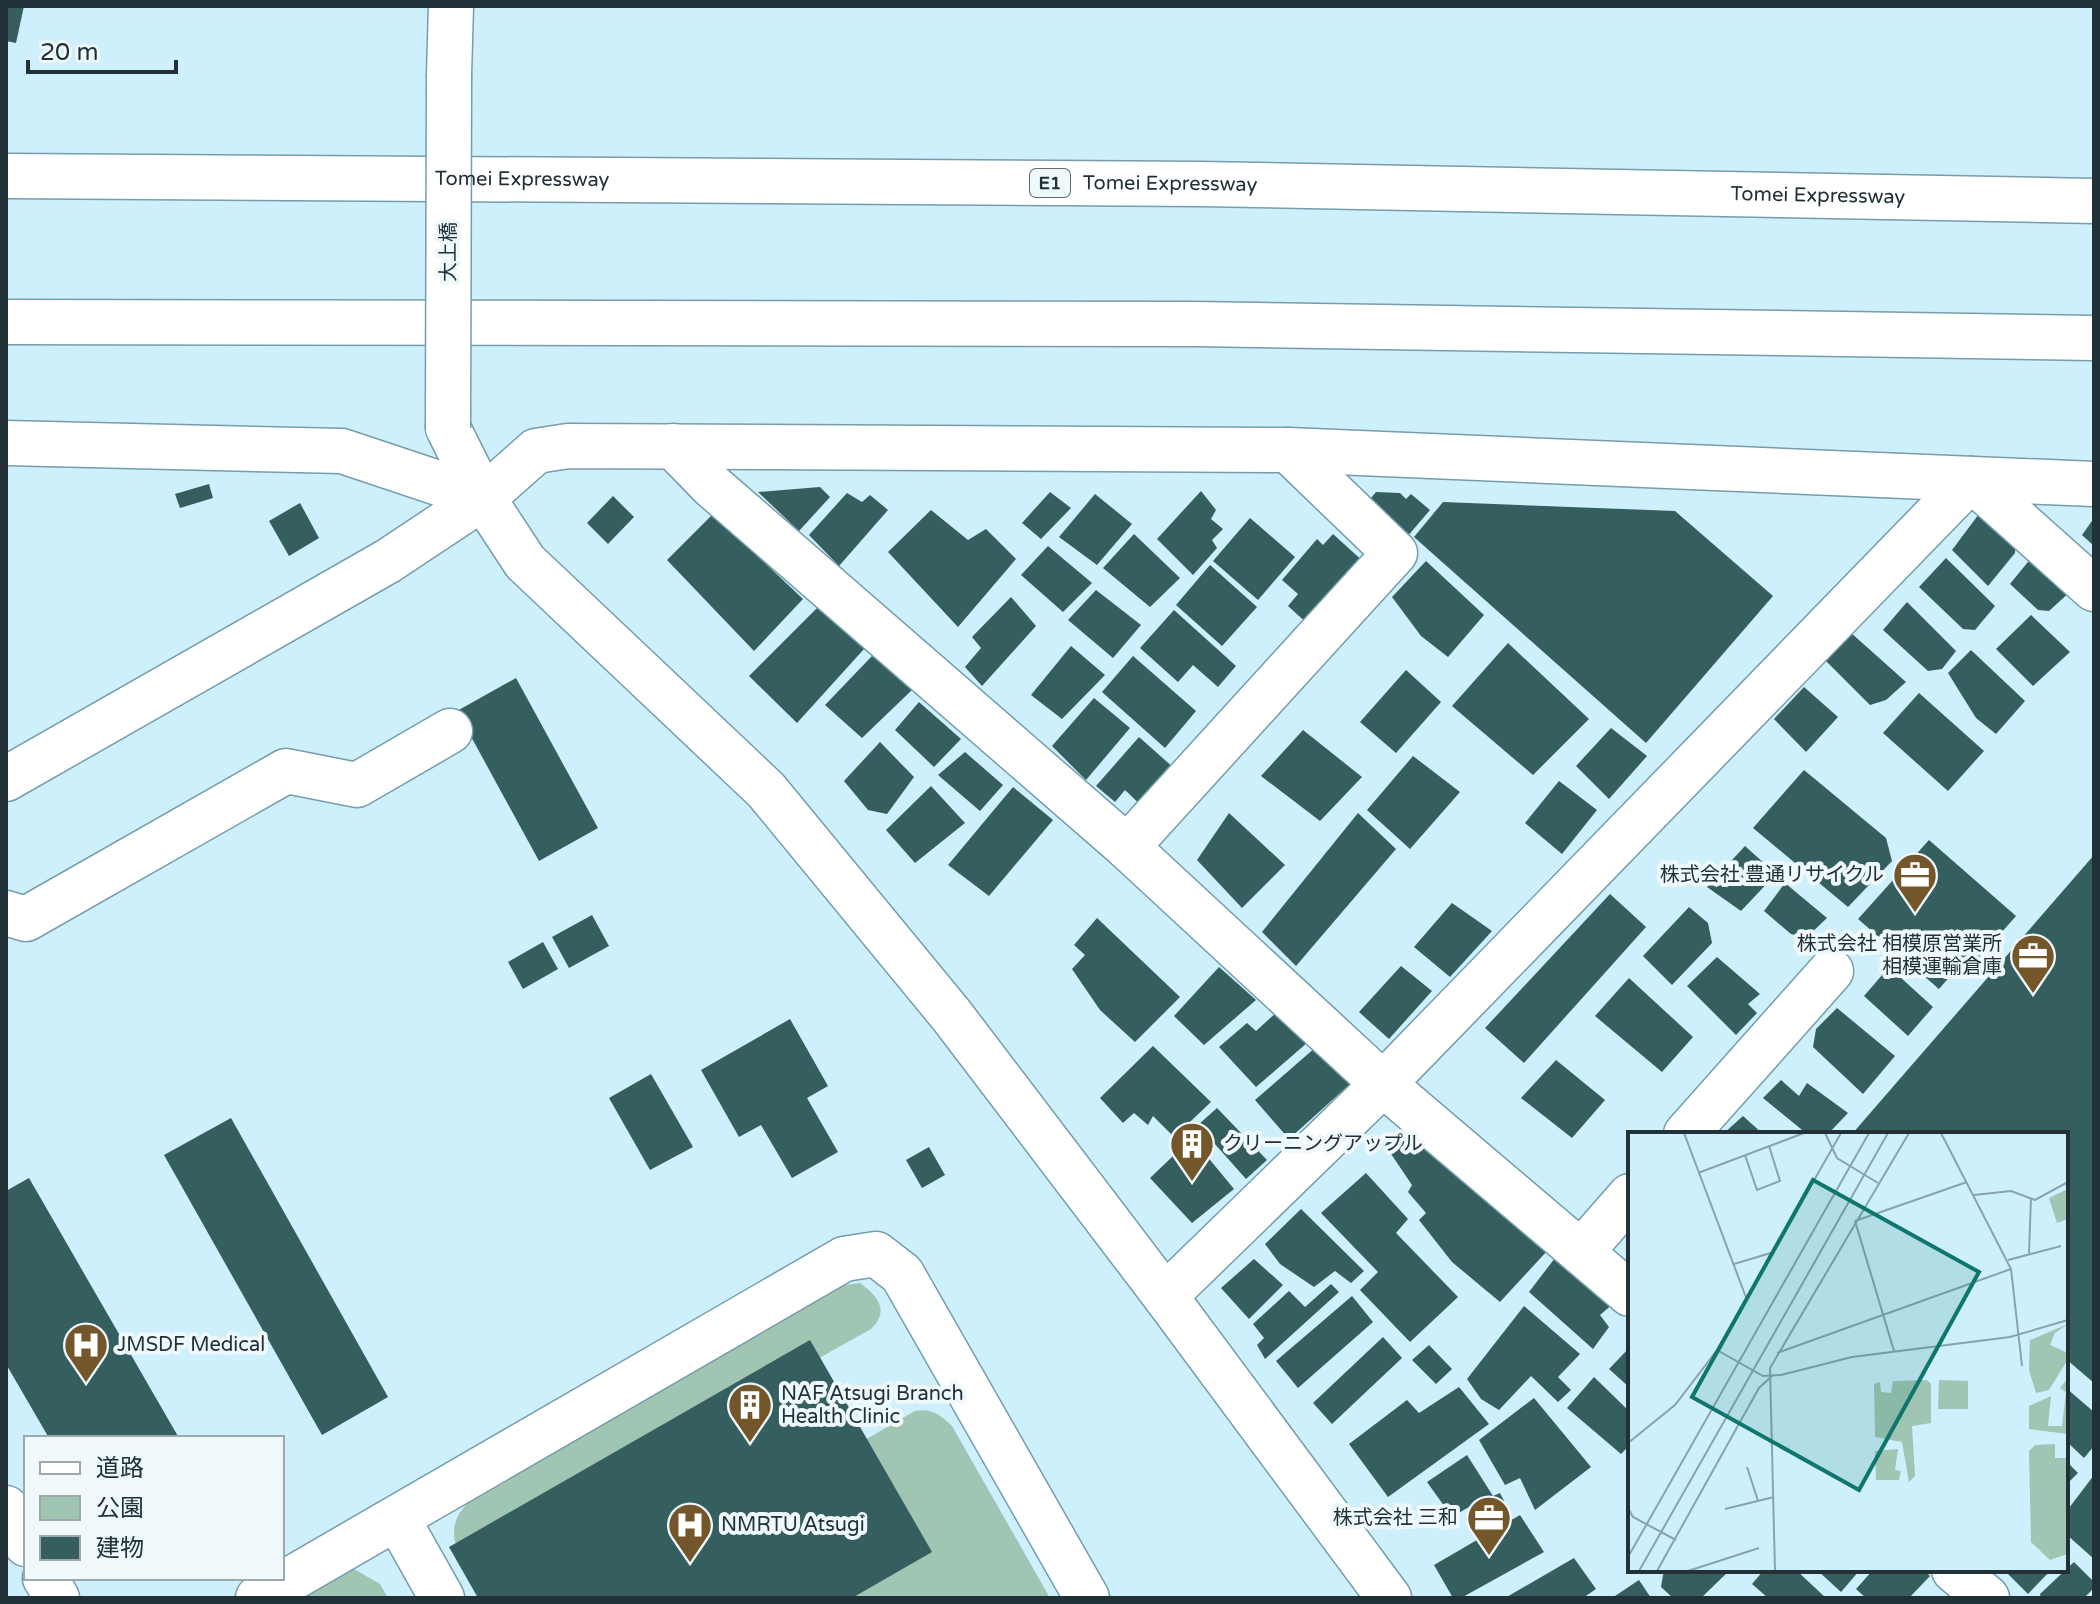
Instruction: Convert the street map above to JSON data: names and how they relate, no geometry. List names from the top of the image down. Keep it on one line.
{"streets":{"main road":["Tomei Expressway","E1","大上橋"]},"places":{"office":["株式会社 豊通リサイクル","株式会社 相模原営業所 相模運輸倉庫","株式会社 三和"],"building":["クリーニングアップル","NAF Atsugi Branch Health Clinic"],"hospital":["JMSDF Medical","NMRTU Atsugi"]},"legend":["道路","公園","建物"],"scale_bar":"20 m"}
